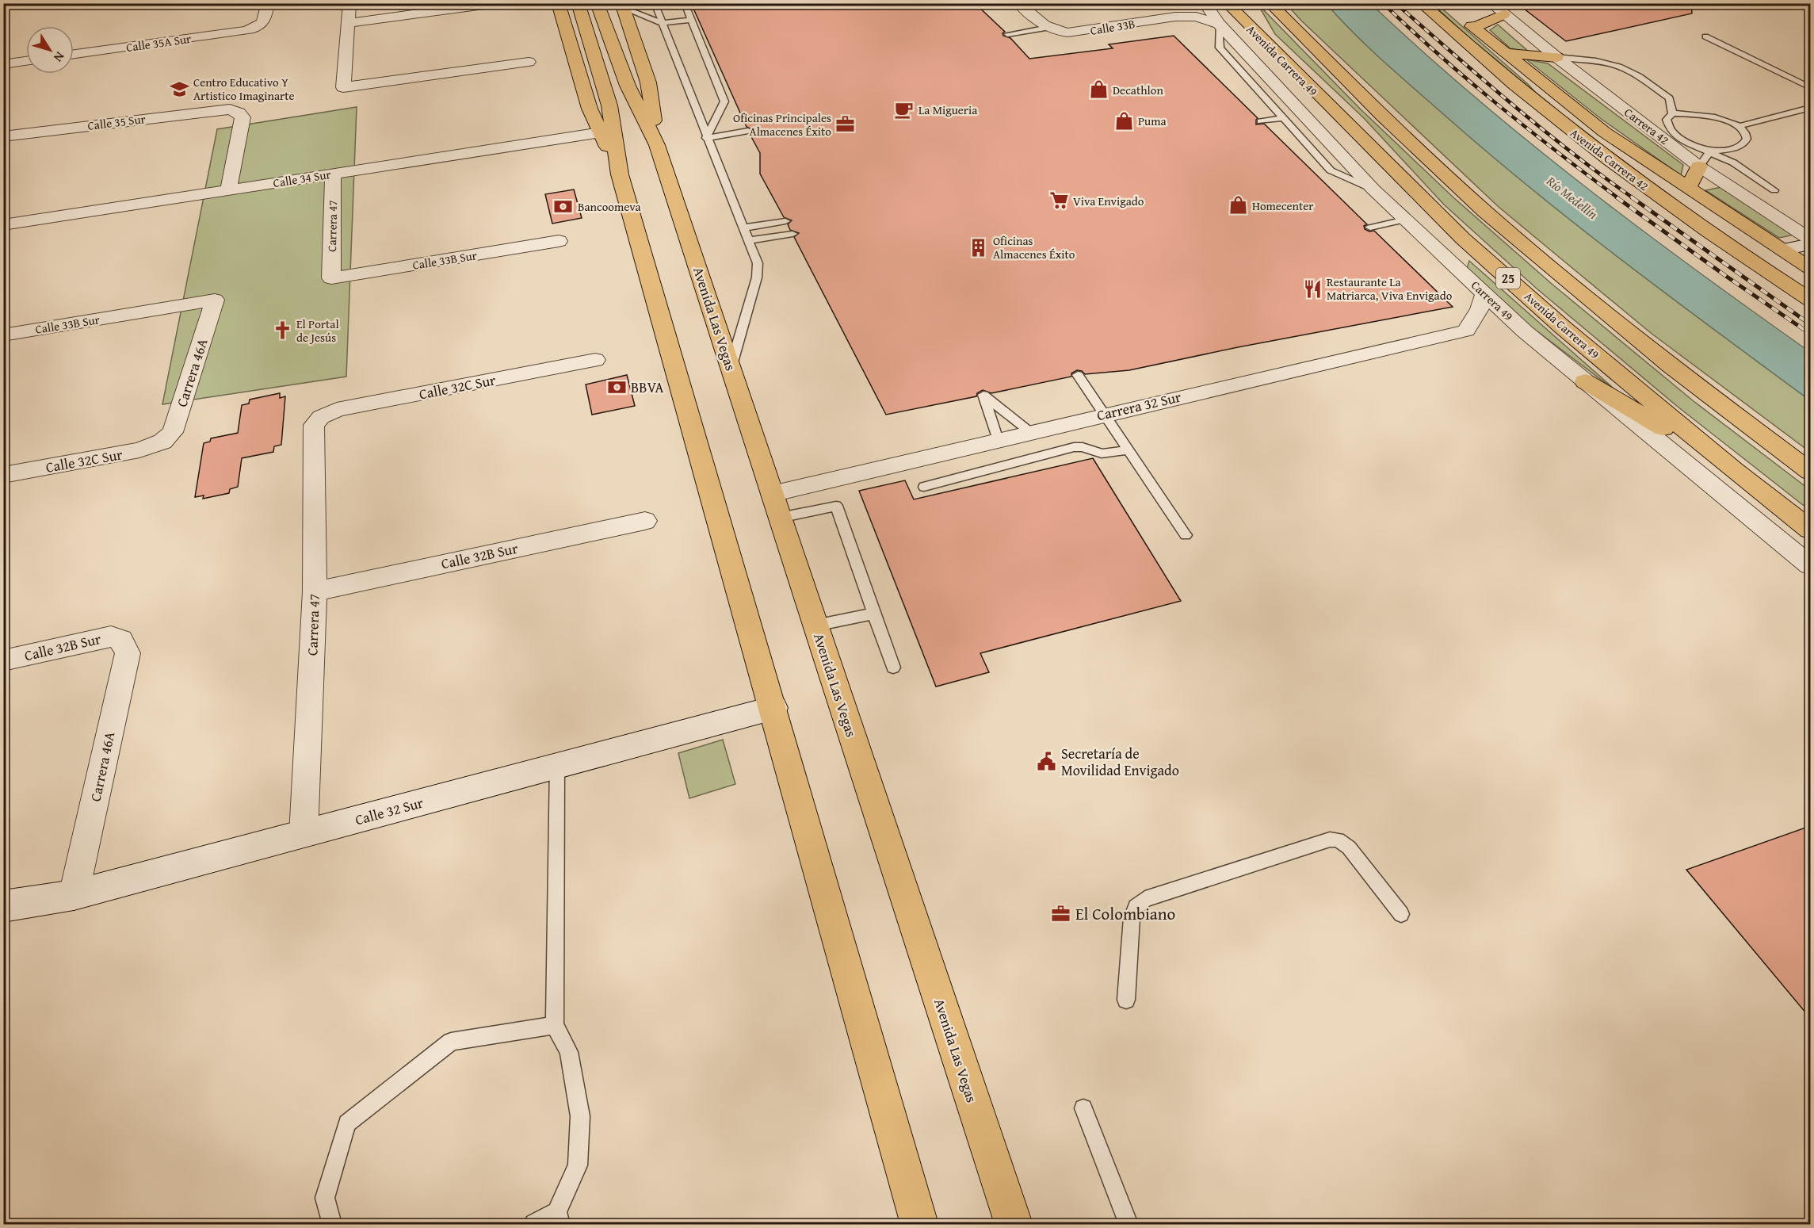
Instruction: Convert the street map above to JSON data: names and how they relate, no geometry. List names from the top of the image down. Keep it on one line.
{"streets":{"main road":["Avenida Carrera 49","Avenida Carrera 42","25","Avenida Las Vegas"],"street":["Calle 33B","Calle 35A Sur","Calle 35 Sur","Carrera 42","Calle 34 Sur","Carrera 47","Calle 33B Sur","Carrera 49","Carrera 46A","Calle 32C Sur","Carrera 32 Sur","Calle 32B Sur","Calle 32 Sur"]},"crossings":[["Calle 33B","Carrera 49"],["Calle 35 Sur","Calle 34 Sur"],["Calle 34 Sur","Carrera 47"],["Carrera 47","Calle 33B Sur"],["Carrera 47","Calle 32C Sur"],["Carrera 47","Calle 32B Sur"],["Carrera 47","Calle 32 Sur"],["Calle 33B Sur","Carrera 46A"],["Carrera 49","Carrera 32 Sur"],["Avenida Las Vegas","Carrera 32 Sur"],["Carrera 46A","Calle 32C Sur"],["Carrera 46A","Calle 32B Sur"],["Carrera 46A","Calle 32 Sur"]],"water":["Río Medellín"],"places":{"school or university":["Centro Educativo Y Artistico Imaginarte"],"shop":["Decathlon","Puma","Homecenter"],"cafe":["La Migueria"],"office":["Oficinas Principales Almacenes Éxito","El Colombiano"],"supermarket":["Viva Envigado"],"bank":["Bancoomeva","BBVA"],"building":["Oficinas Almacenes Éxito"],"restaurant":["Restaurante La Matriarca, Viva Envigado"],"church":["El Portal de Jesús"],"public building":["Secretaría de Movilidad Envigado"]},"north":"bottom right"}
